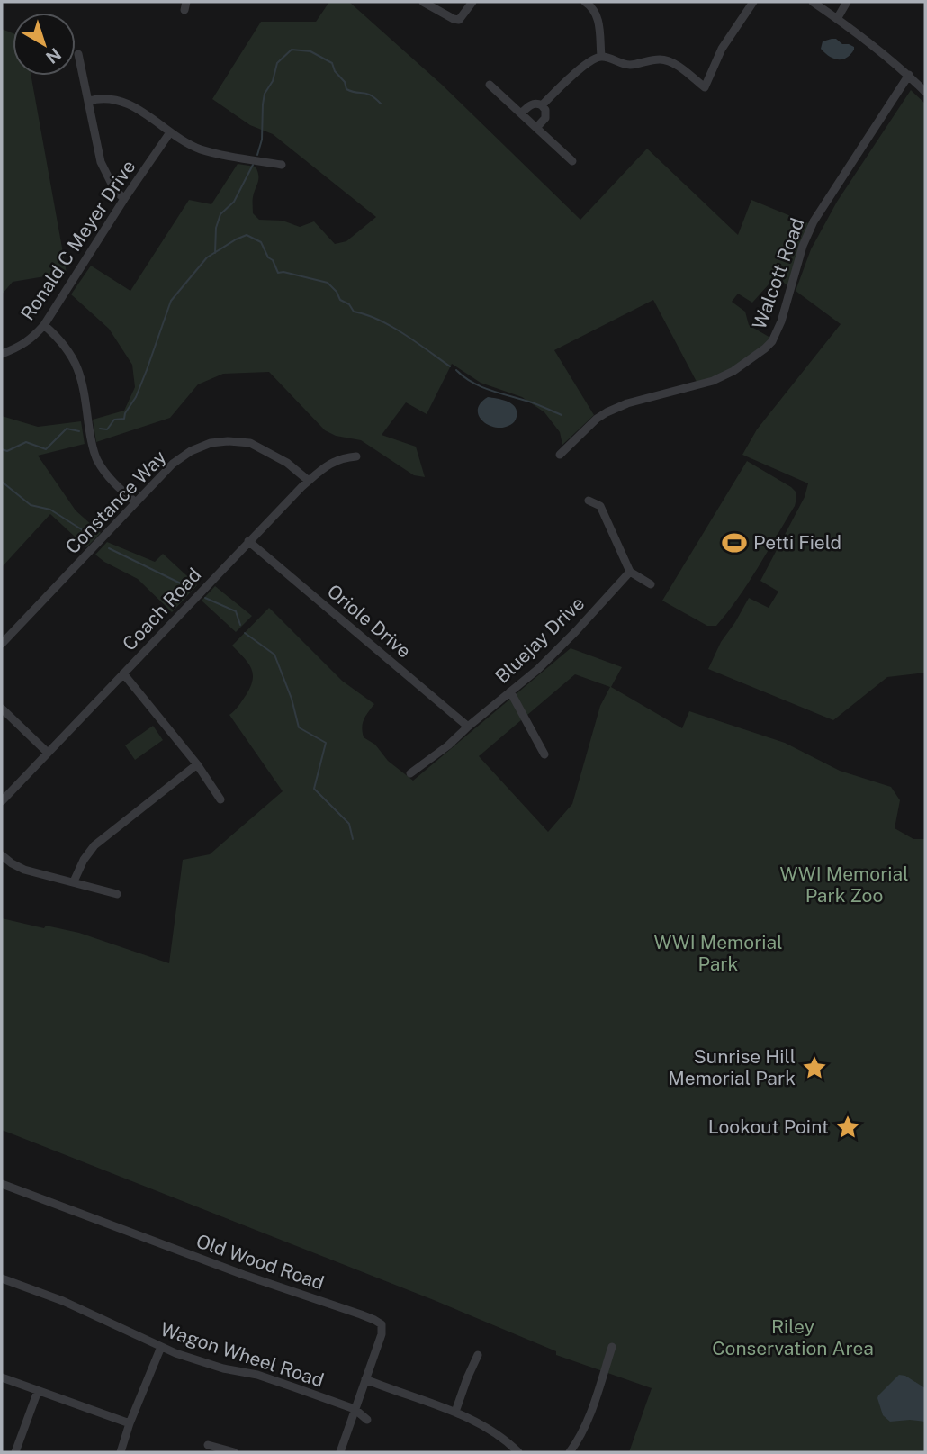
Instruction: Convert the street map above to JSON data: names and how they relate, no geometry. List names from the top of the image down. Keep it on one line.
{"streets":{"street":["Ronald C Meyer Drive","Walcott Road","Constance Way","Coach Road","Oriole Drive","Bluejay Drive","Old Wood Road","Wagon Wheel Road"]},"crossings":[["Constance Way","Coach Road"],["Coach Road","Oriole Drive"],["Oriole Drive","Bluejay Drive"],["Old Wood Road","Wagon Wheel Road"]],"parks":["WWI Memorial Park Zoo","WWI Memorial Park","Riley Conservation Area"],"places":{"sports":["Petti Field"],"place":["Sunrise Hill Memorial Park","Lookout Point"]},"north":"bottom right"}
